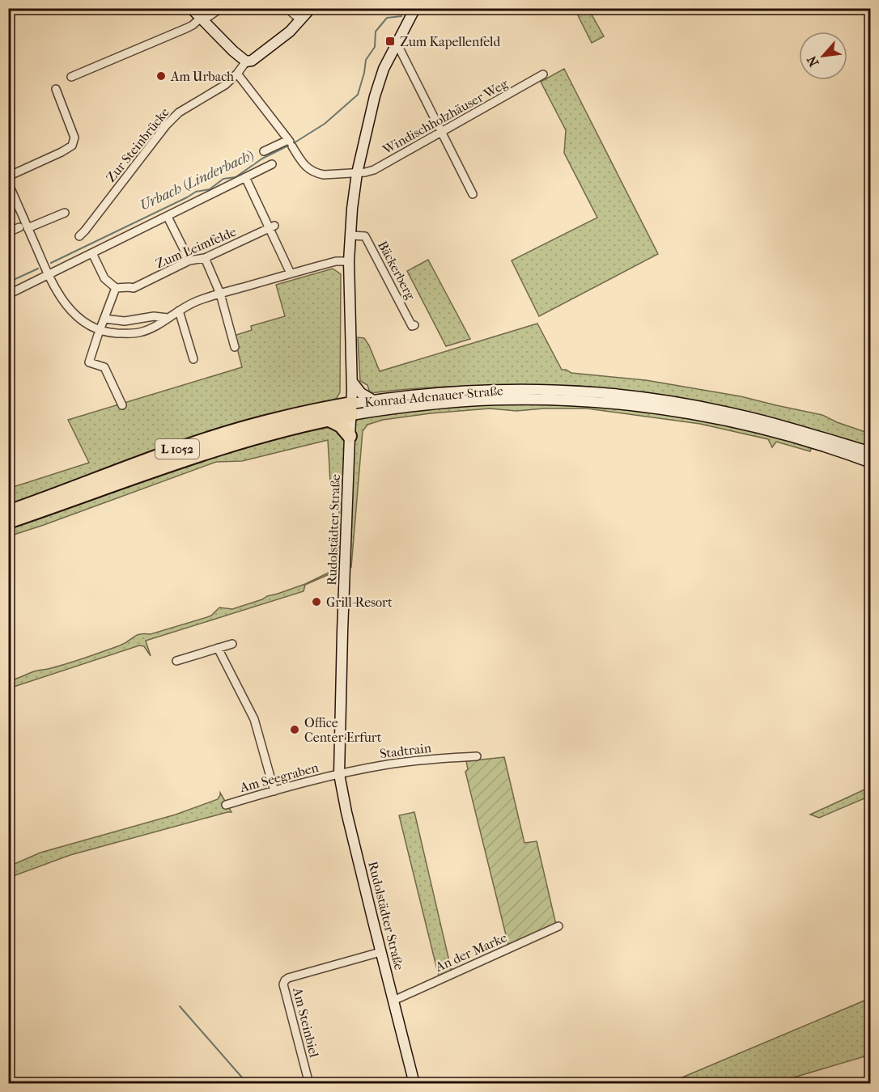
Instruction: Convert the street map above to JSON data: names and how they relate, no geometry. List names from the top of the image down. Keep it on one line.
{"streets":{"highway":["Konrad-Adenauer-Straße","L 1052"],"street":["Windischholzhäuser Weg","Zur Steinbrücke","Zum Leimfelde","Bäckerberg","Rudolstädter Straße","Stadtrain","Am Seegraben","An der Marke","Am Steinbiel"]},"crossings":[["Windischholzhäuser Weg","Zur Steinbrücke"],["Windischholzhäuser Weg","Rudolstädter Straße"],["Bäckerberg","Rudolstädter Straße"],["Konrad-Adenauer-Straße","Rudolstädter Straße"],["Rudolstädter Straße","Stadtrain"],["Rudolstädter Straße","Am Seegraben"],["Rudolstädter Straße","An der Marke"],["Rudolstädter Straße","Am Steinbiel"],["Stadtrain","Am Seegraben"]],"water":["Urbach (Linderbach)"],"places":{"transit":["Zum Kapellenfeld"],"other":["Am Urbach","Grill-Resort","Office Center Erfurt"]},"north":"bottom left"}
